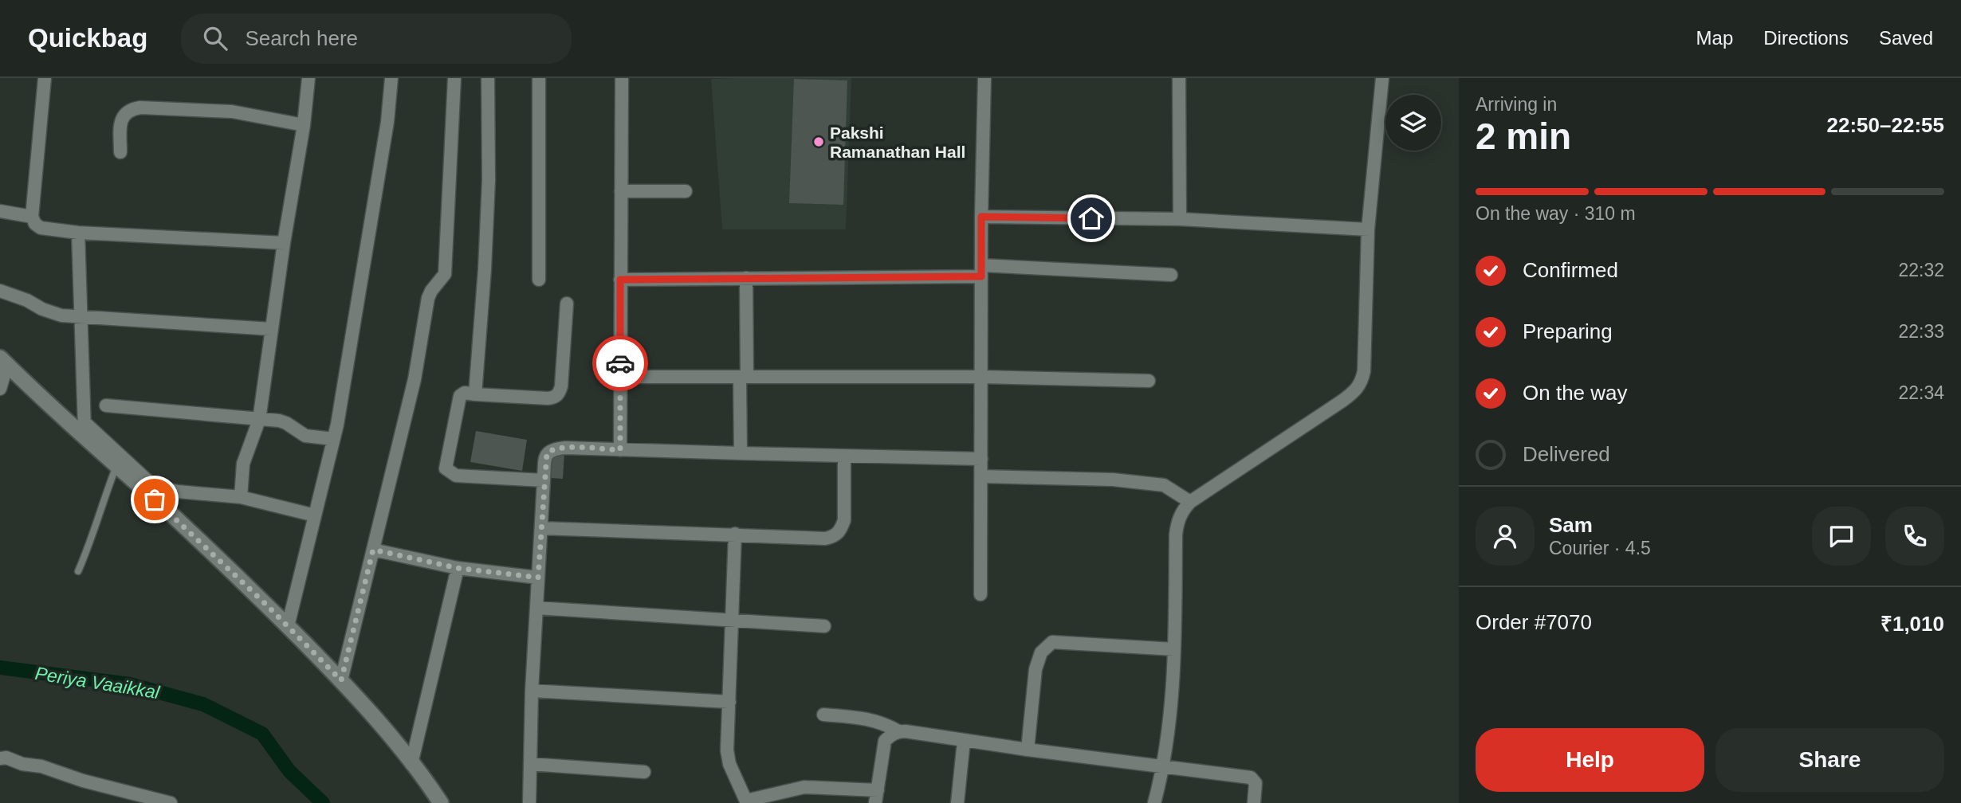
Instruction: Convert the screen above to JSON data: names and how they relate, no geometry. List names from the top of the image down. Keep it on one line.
{"water":["Periya Vaaikkal"],"places":["Pakshi Ramanathan Hall"],"page":{"header":"Quickbag","search":"Search here","nav":["Map","Directions","Saved"],"heading":["2 min","Arriving in","22:50–22:55"],"panel":["Sam","Courier · 4.5","Order #7070","₹1,010"],"bar":"On the way · 310 m","list":[["Confirmed","22:32"],["Preparing","22:33"],["On the way","22:34"],"Delivered"],"buttons":["Help","Share"]}}
